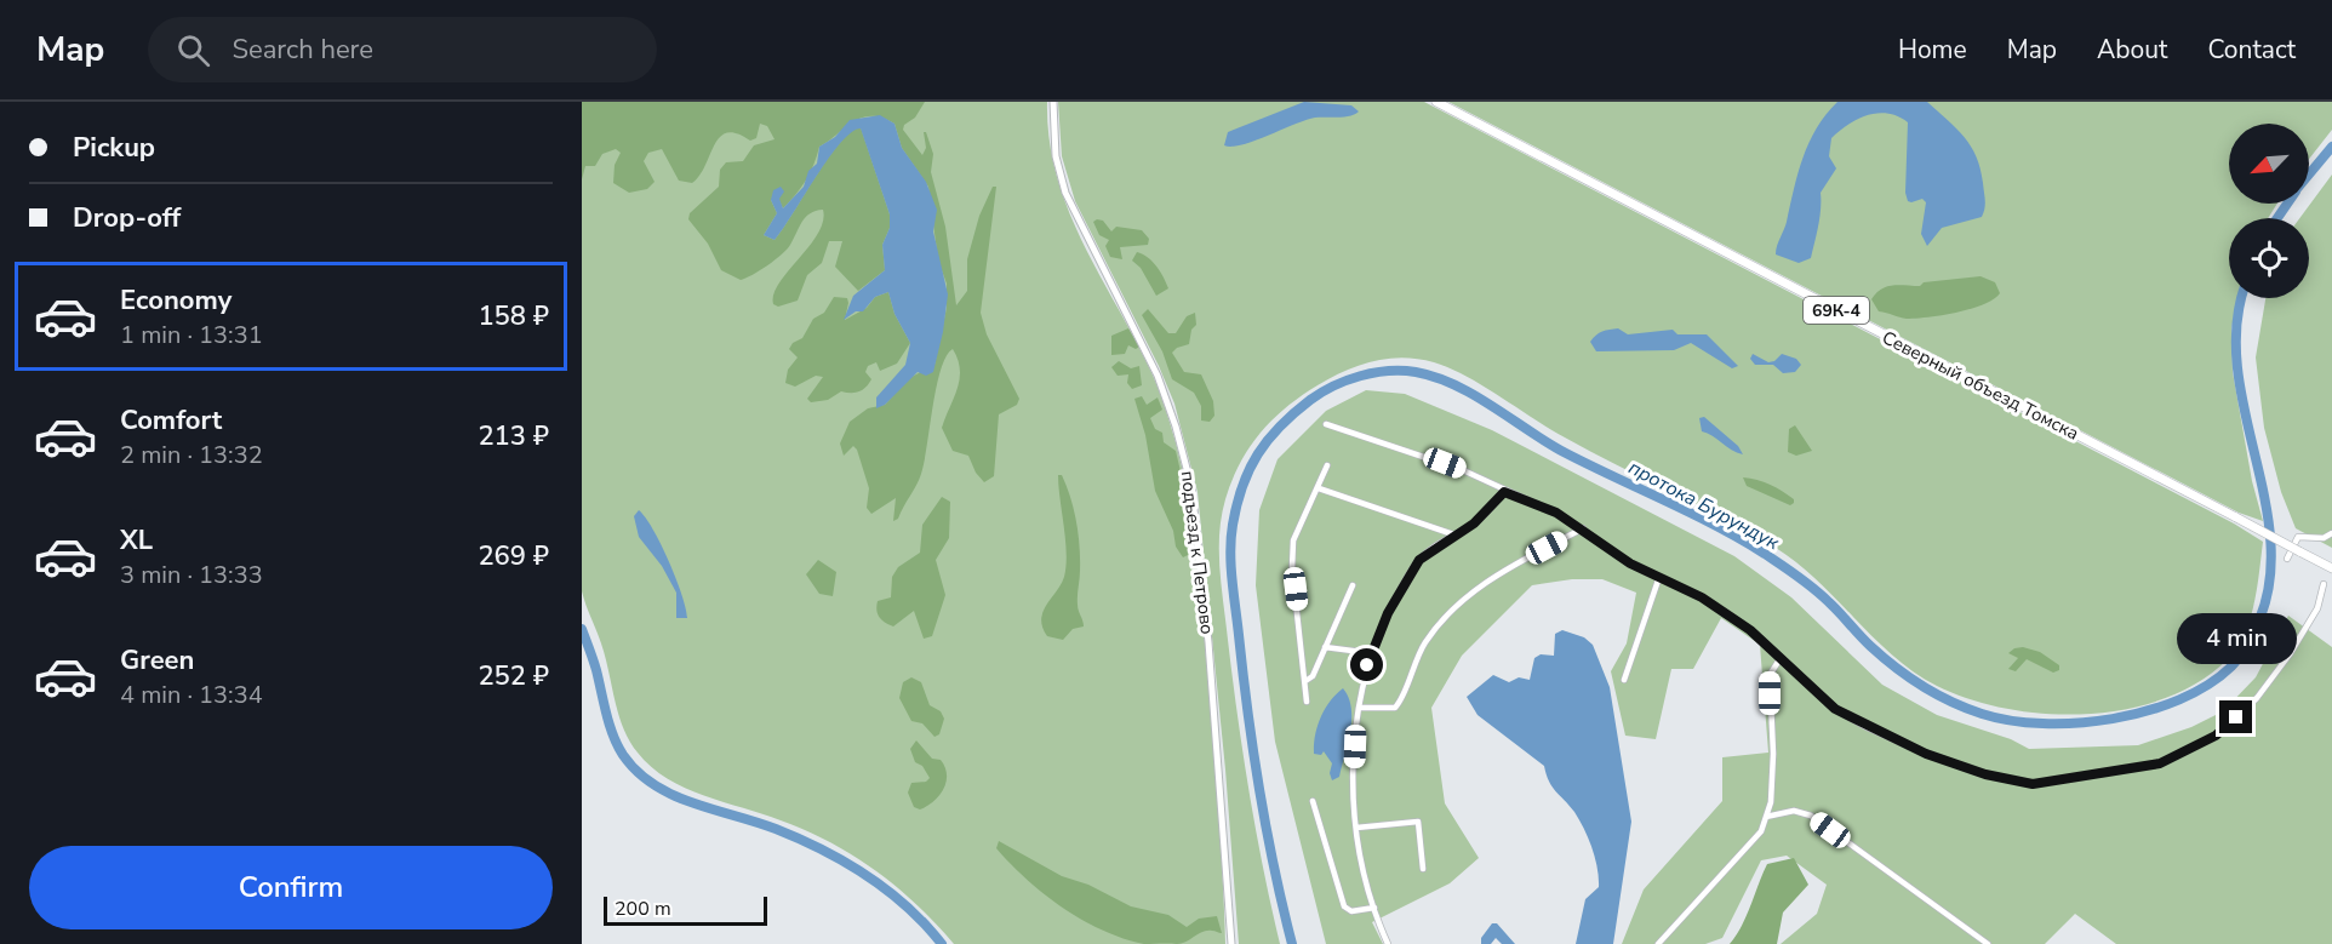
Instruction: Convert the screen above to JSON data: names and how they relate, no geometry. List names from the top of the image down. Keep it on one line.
{"streets":{"main road":["69К-4","Северный объезд Томска"],"street":["подъезд к Петрово"]},"water":["протока Бурундук"],"scale_bar":"200 m","north":"bottom left","page":{"header":"Map","search":"Search here","nav":["Home","Map","About","Contact"],"banner":["Pickup","Drop-off"],"list":[{"name":"Economy","note":"1 min · 13:31","value":"158 ₽"},{"name":"Comfort","note":"2 min · 13:32","value":"213 ₽"},{"name":"XL","note":"3 min · 13:33","value":"269 ₽"},{"name":"Green","note":"4 min · 13:34","value":"252 ₽"}],"bubble":"4 min","buttons":"Confirm","scale":"200 m"}}
